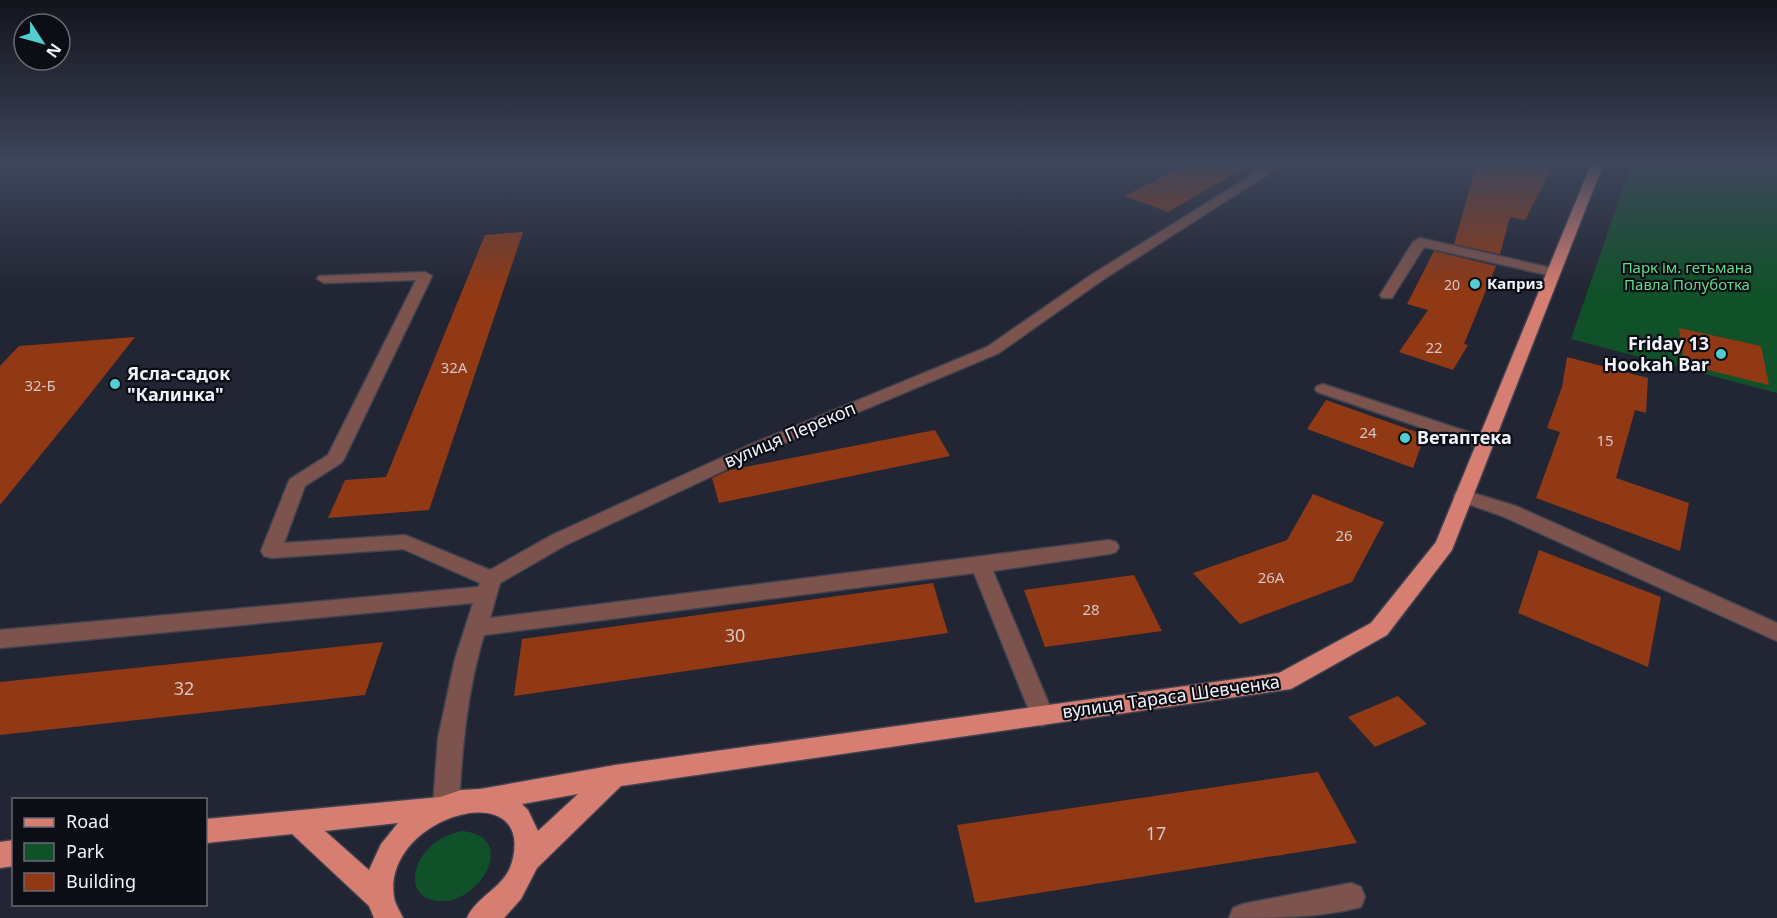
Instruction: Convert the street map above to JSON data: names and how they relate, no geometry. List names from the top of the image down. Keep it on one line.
{"streets":{"main road":["вулиця Тараса Шевченка"],"street":["вулиця Перекоп"]},"parks":["Парк ім. гетьмана Павла Полуботка"],"places":["Каприз","Friday 13 Hookah Bar","Ясла-садок \"Калинка\"","Ветаптека"],"house_numbers":["20","22","32А","32-Б","24","15","26","26А","28","30","32","17"],"legend":["Road","Park","Building"],"north":"bottom right"}
